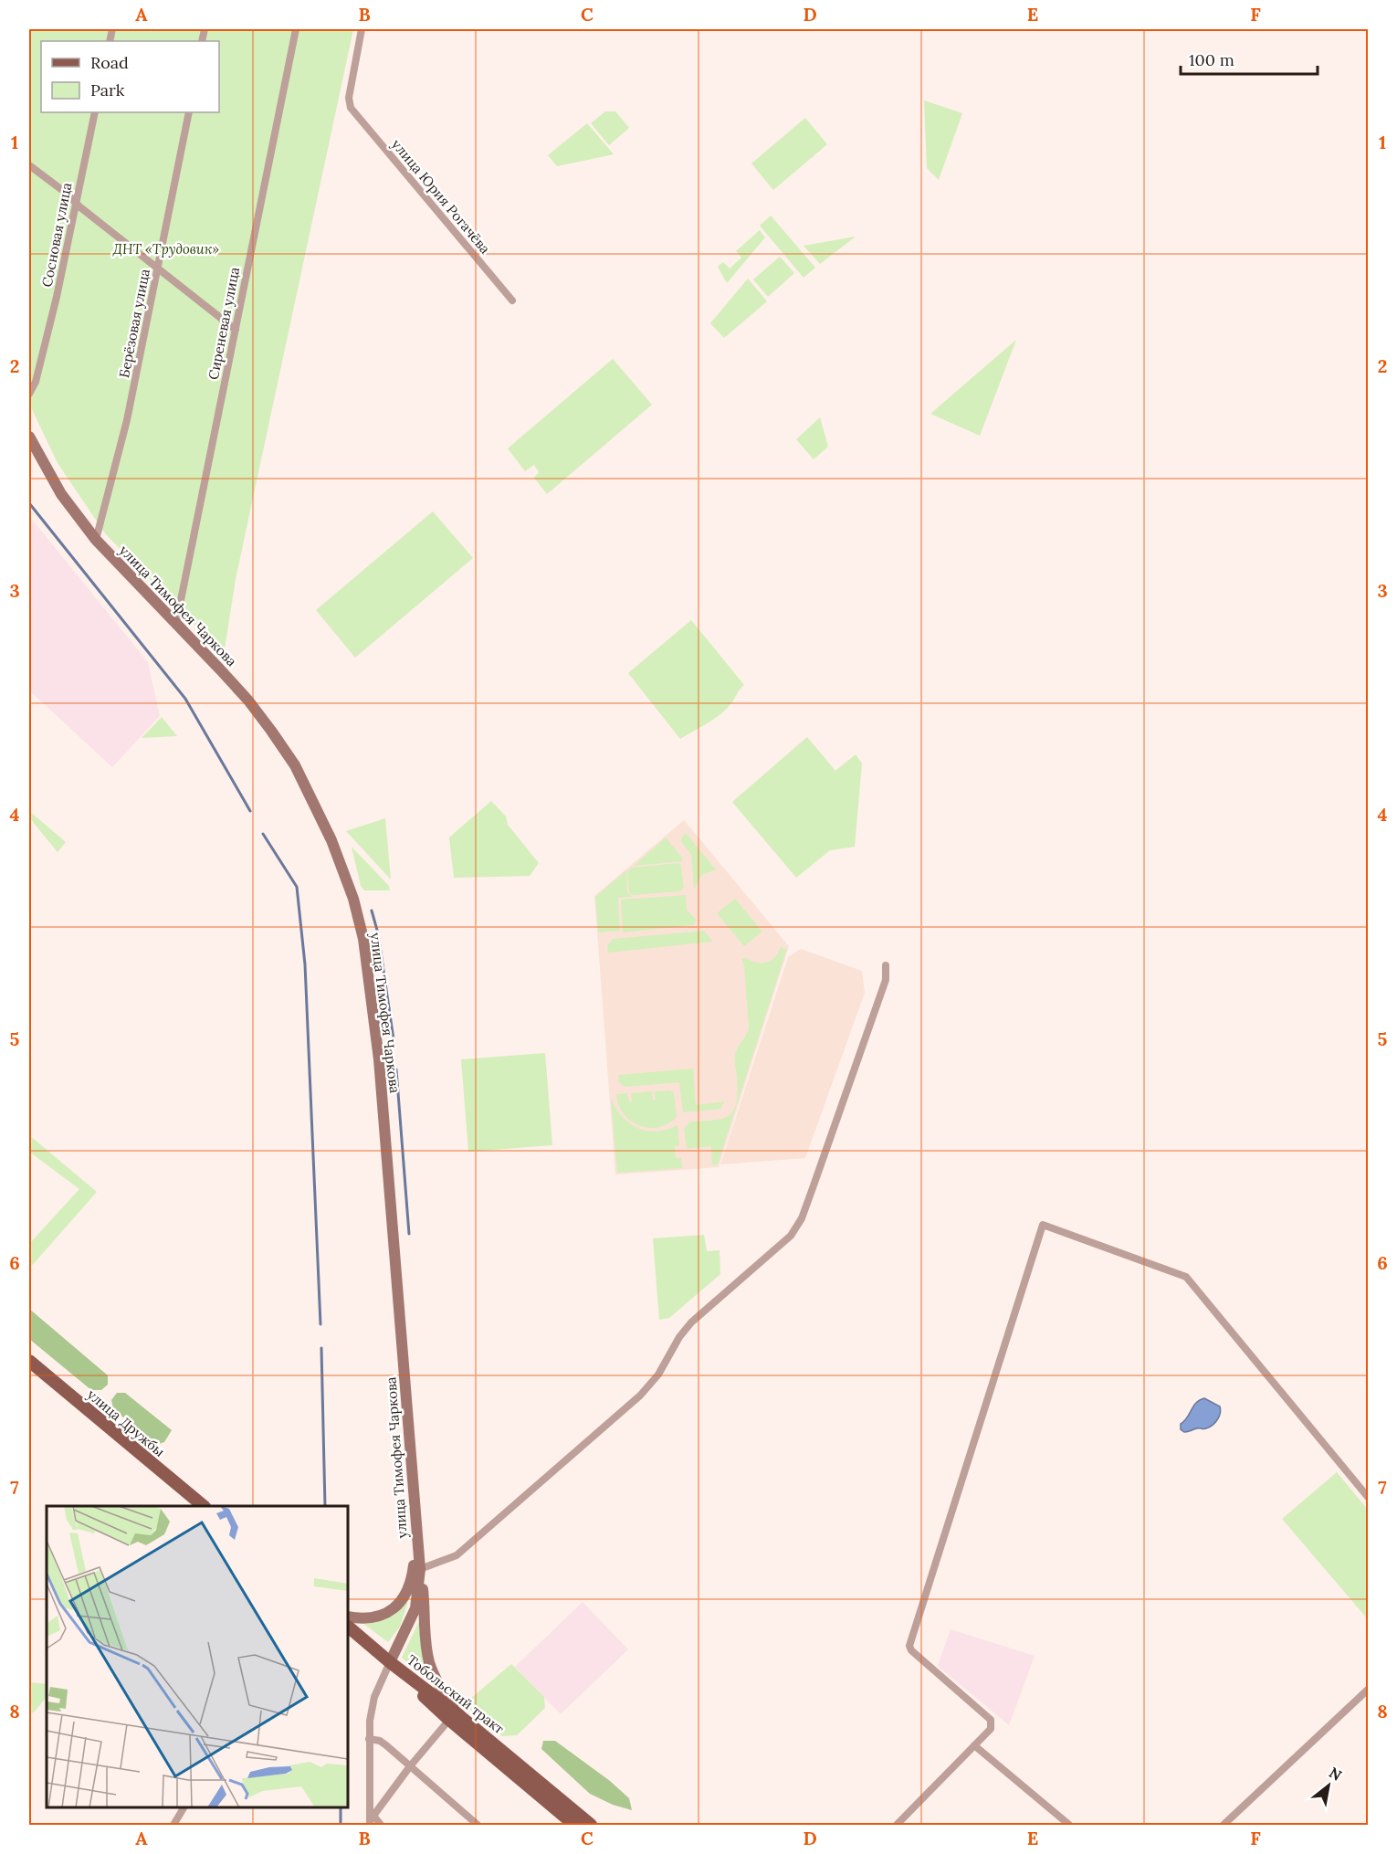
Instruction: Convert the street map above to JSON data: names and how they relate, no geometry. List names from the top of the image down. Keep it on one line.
{"streets":{"main road":["улица Тимофея Чаркова","улица Дружбы","Тобольский тракт"],"street":["улица Юрия Рогачёва","Сосновая улица","Берёзовая улица","Сиреневая улица"]},"crossings":[["Берёзовая улица","улица Тимофея Чаркова"],["Сиреневая улица","улица Тимофея Чаркова"],["улица Тимофея Чаркова","Тобольский тракт"]],"parks":["ДНТ «Трудовик»"],"legend":["Road","Park"],"scale_bar":"100 m","north":"top right","grid":{"columns":["A","B","C","D","E","F"],"rows":["1","2","3","4","5","6","7","8"]}}
